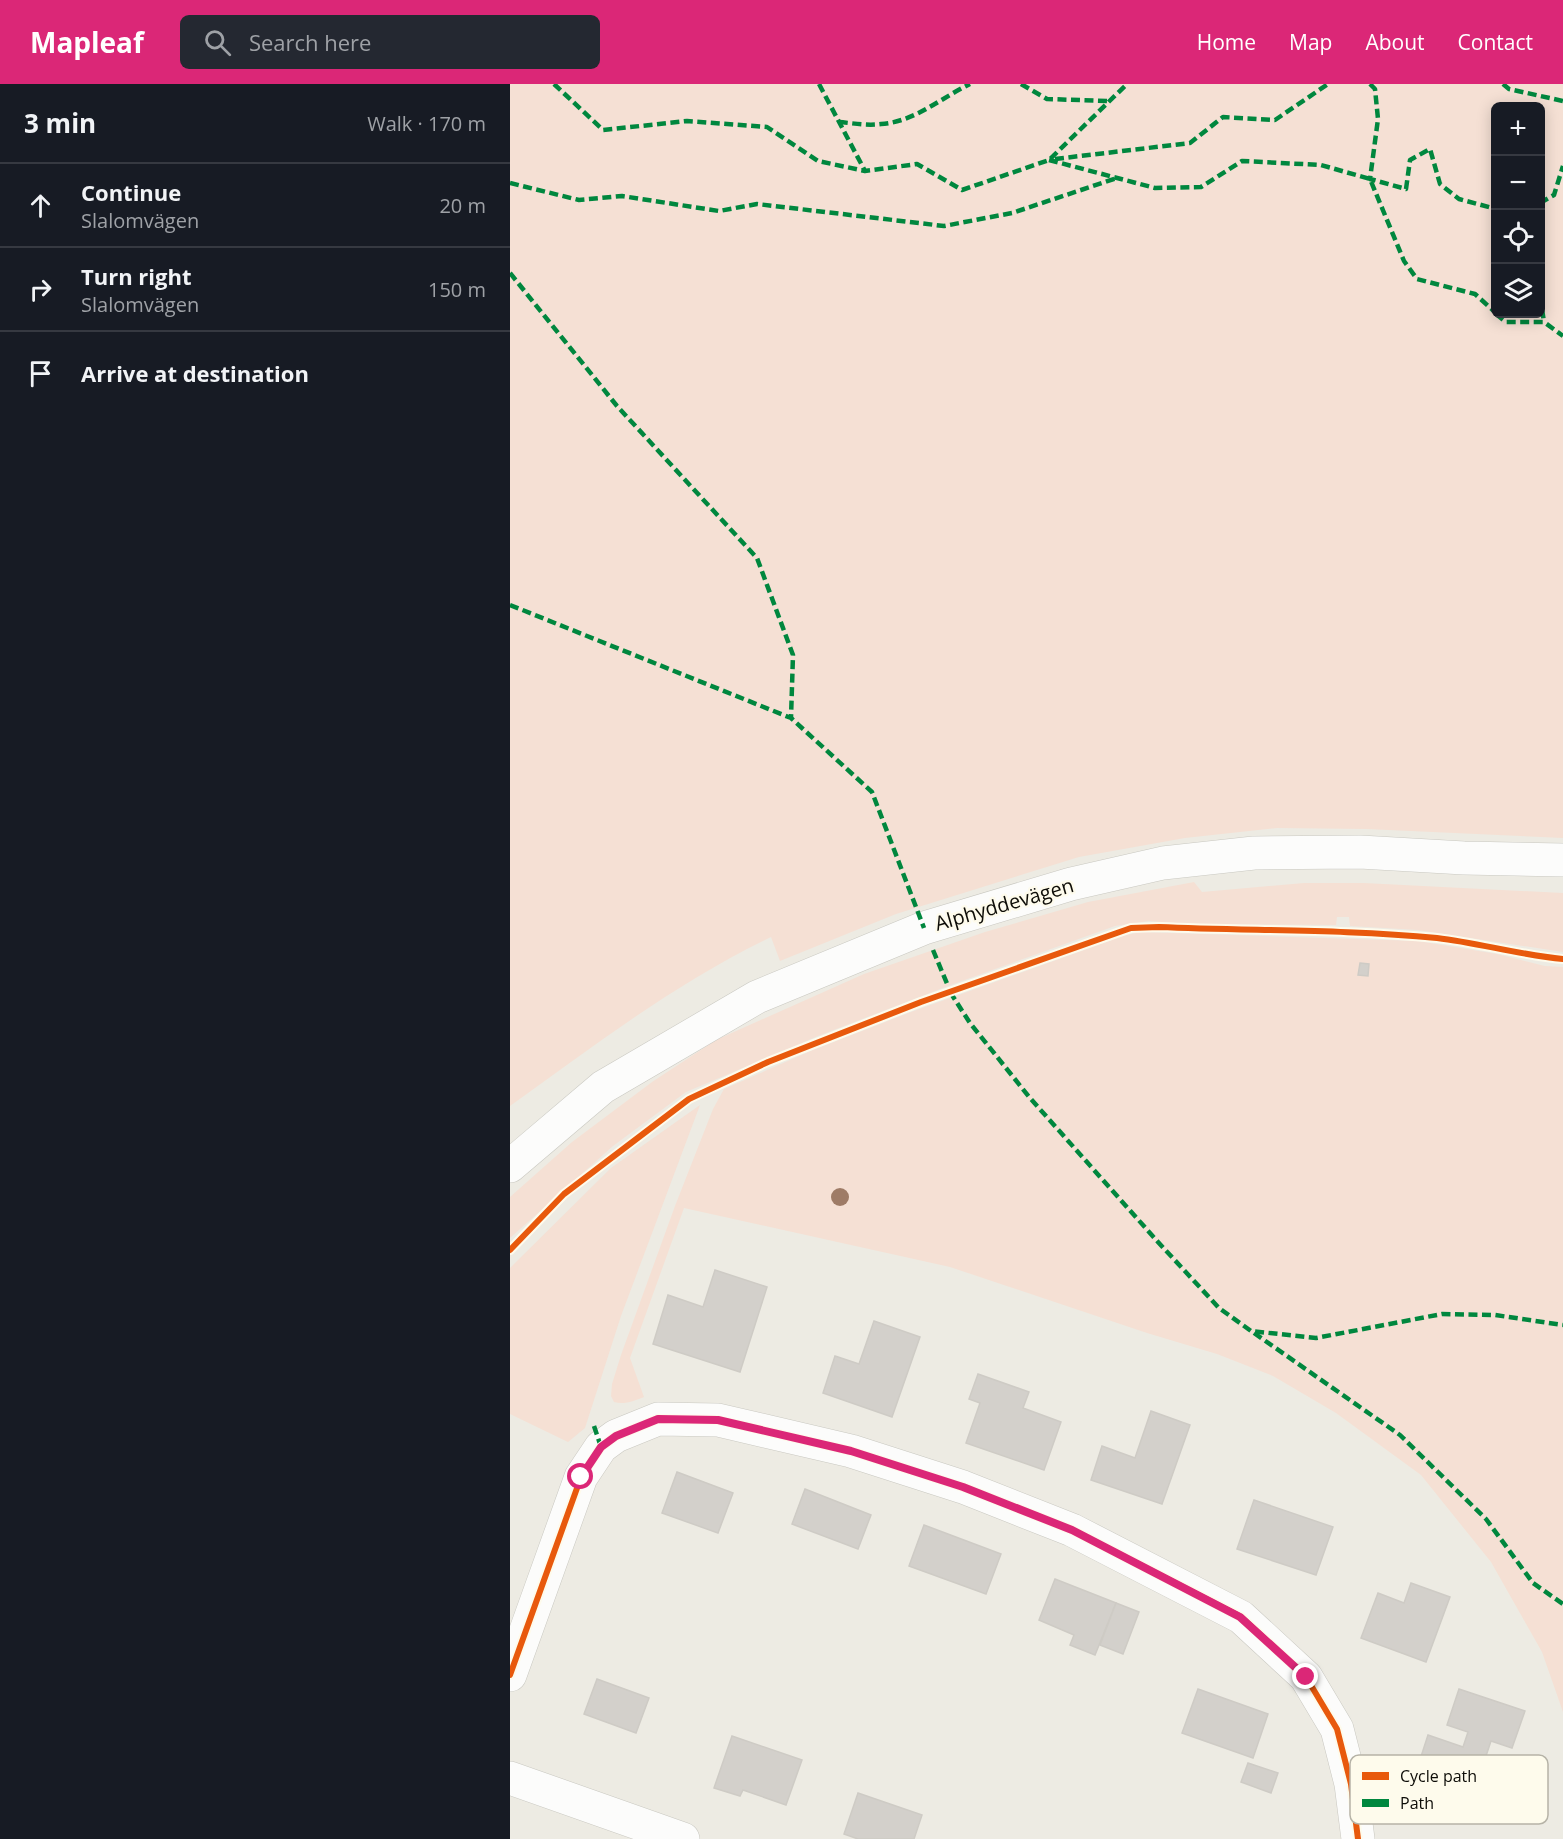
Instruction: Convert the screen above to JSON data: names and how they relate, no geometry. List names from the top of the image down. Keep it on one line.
{"streets":{"street":["Alphyddevägen"]},"legend":["Cycle path","Path"],"page":{"header":"Mapleaf","search":"Search here","nav":["Home","Map","About","Contact"],"heading":["3 min","Walk · 170 m"],"map_buttons":["+","−"],"list":[["Continue","Slalomvägen","20 m"],["Turn right","Slalomvägen","150 m"],"Arrive at destination"]}}
